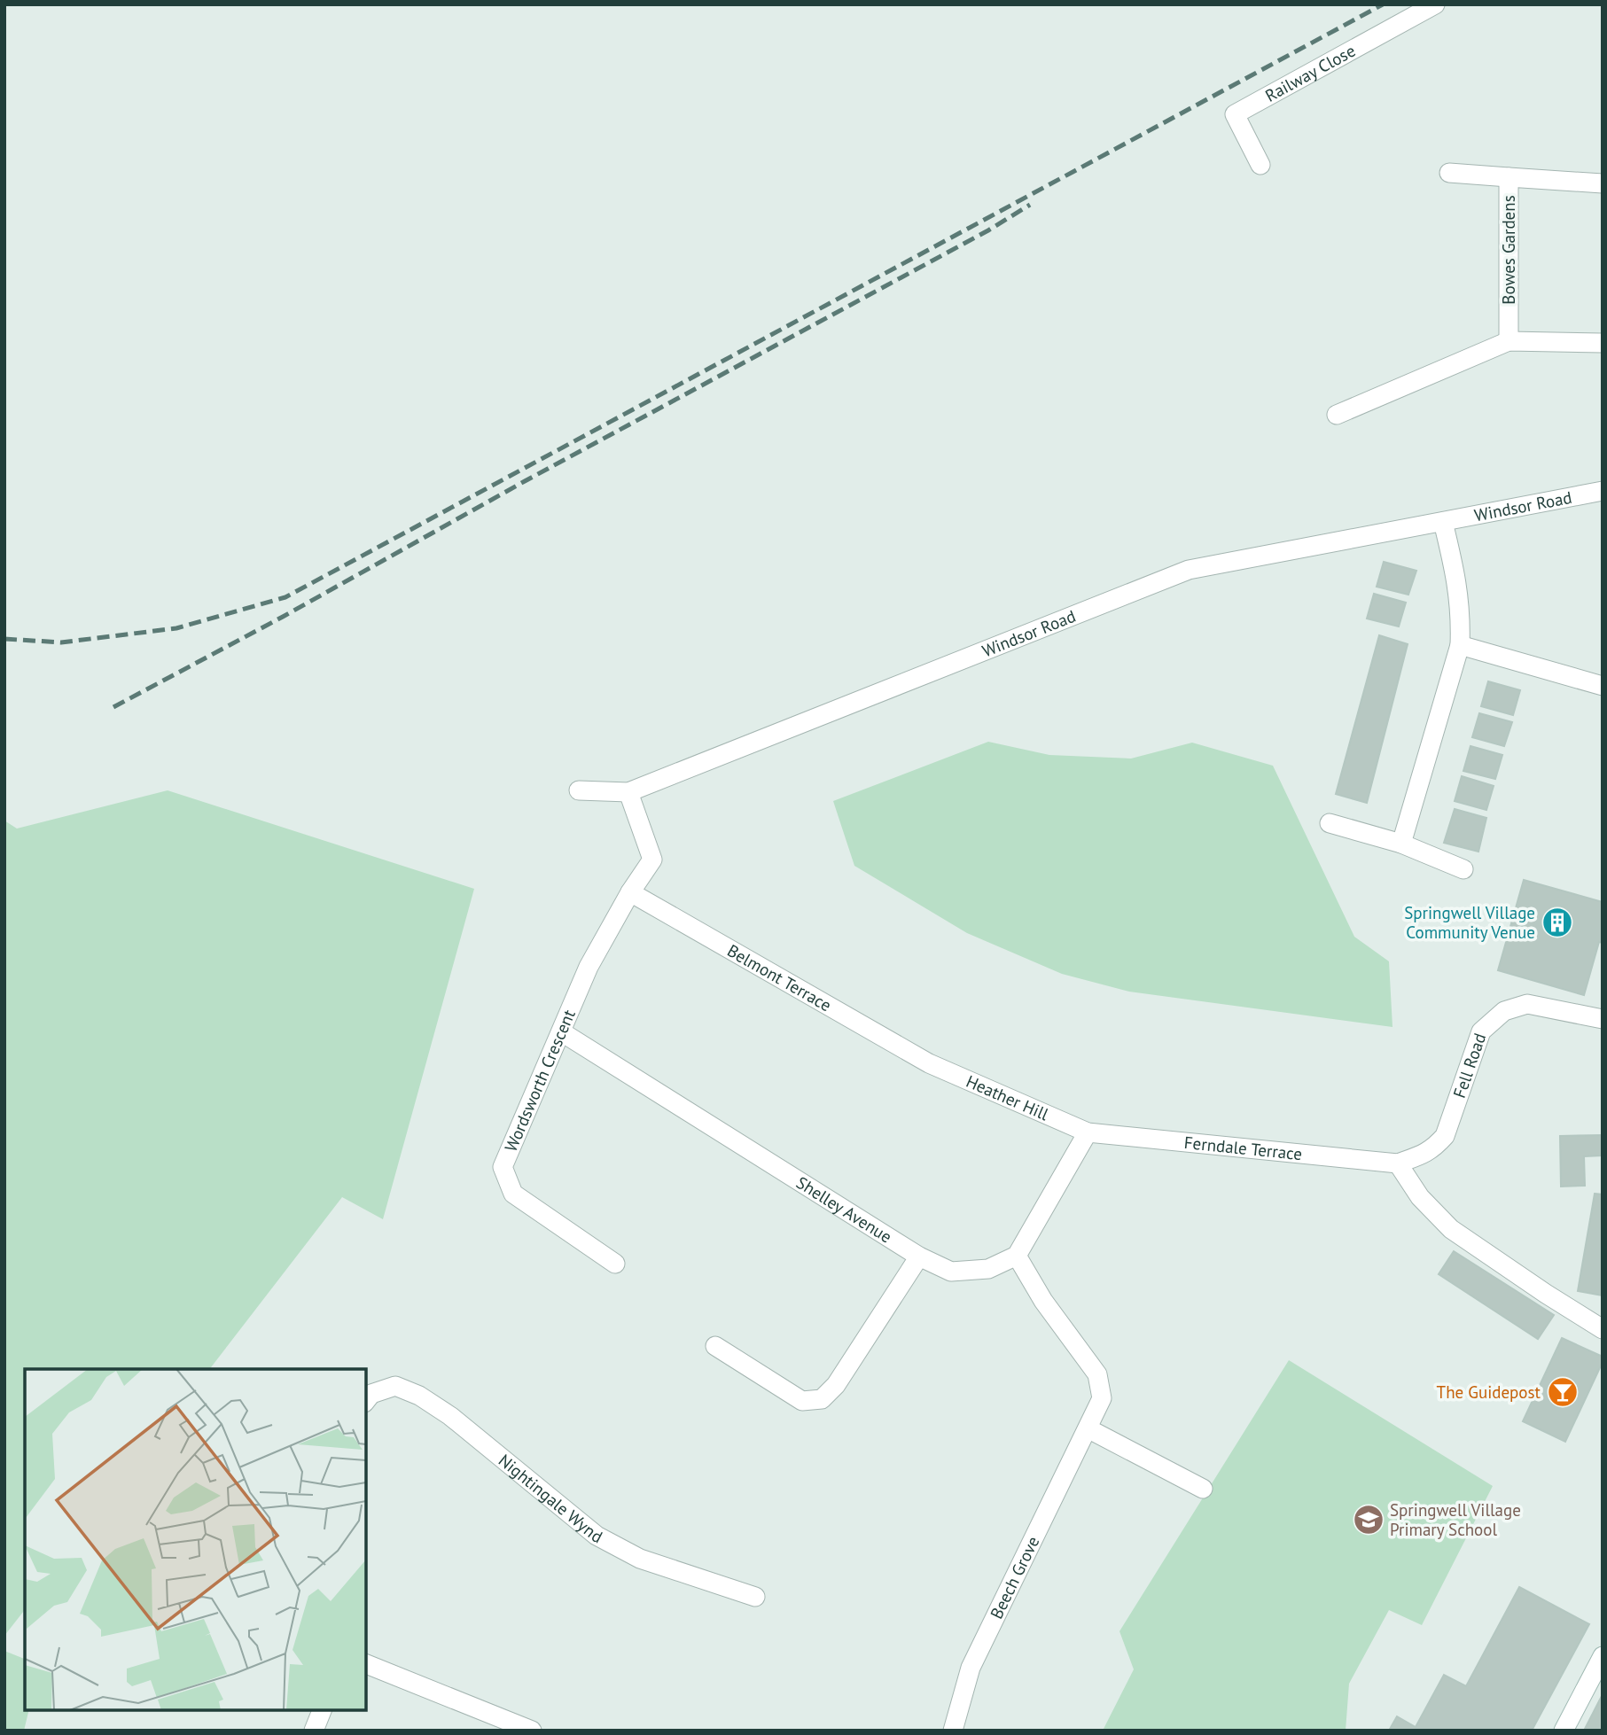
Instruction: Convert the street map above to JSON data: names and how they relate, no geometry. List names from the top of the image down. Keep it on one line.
{"streets":{"street":["Railway Close","Bowes Gardens","Windsor Road","Belmont Terrace","Fell Road","Wordsworth Crescent","Heather Hill","Ferndale Terrace","Shelley Avenue","Nightingale Wynd","Beech Grove"]},"crossings":[["Belmont Terrace","Wordsworth Crescent"],["Belmont Terrace","Heather Hill"],["Fell Road","Ferndale Terrace"],["Wordsworth Crescent","Shelley Avenue"],["Heather Hill","Ferndale Terrace"],["Shelley Avenue","Beech Grove"]],"places":{"building":["Springwell Village Community Venue"],"bar":["The Guidepost"],"school or university":["Springwell Village Primary School"]}}
